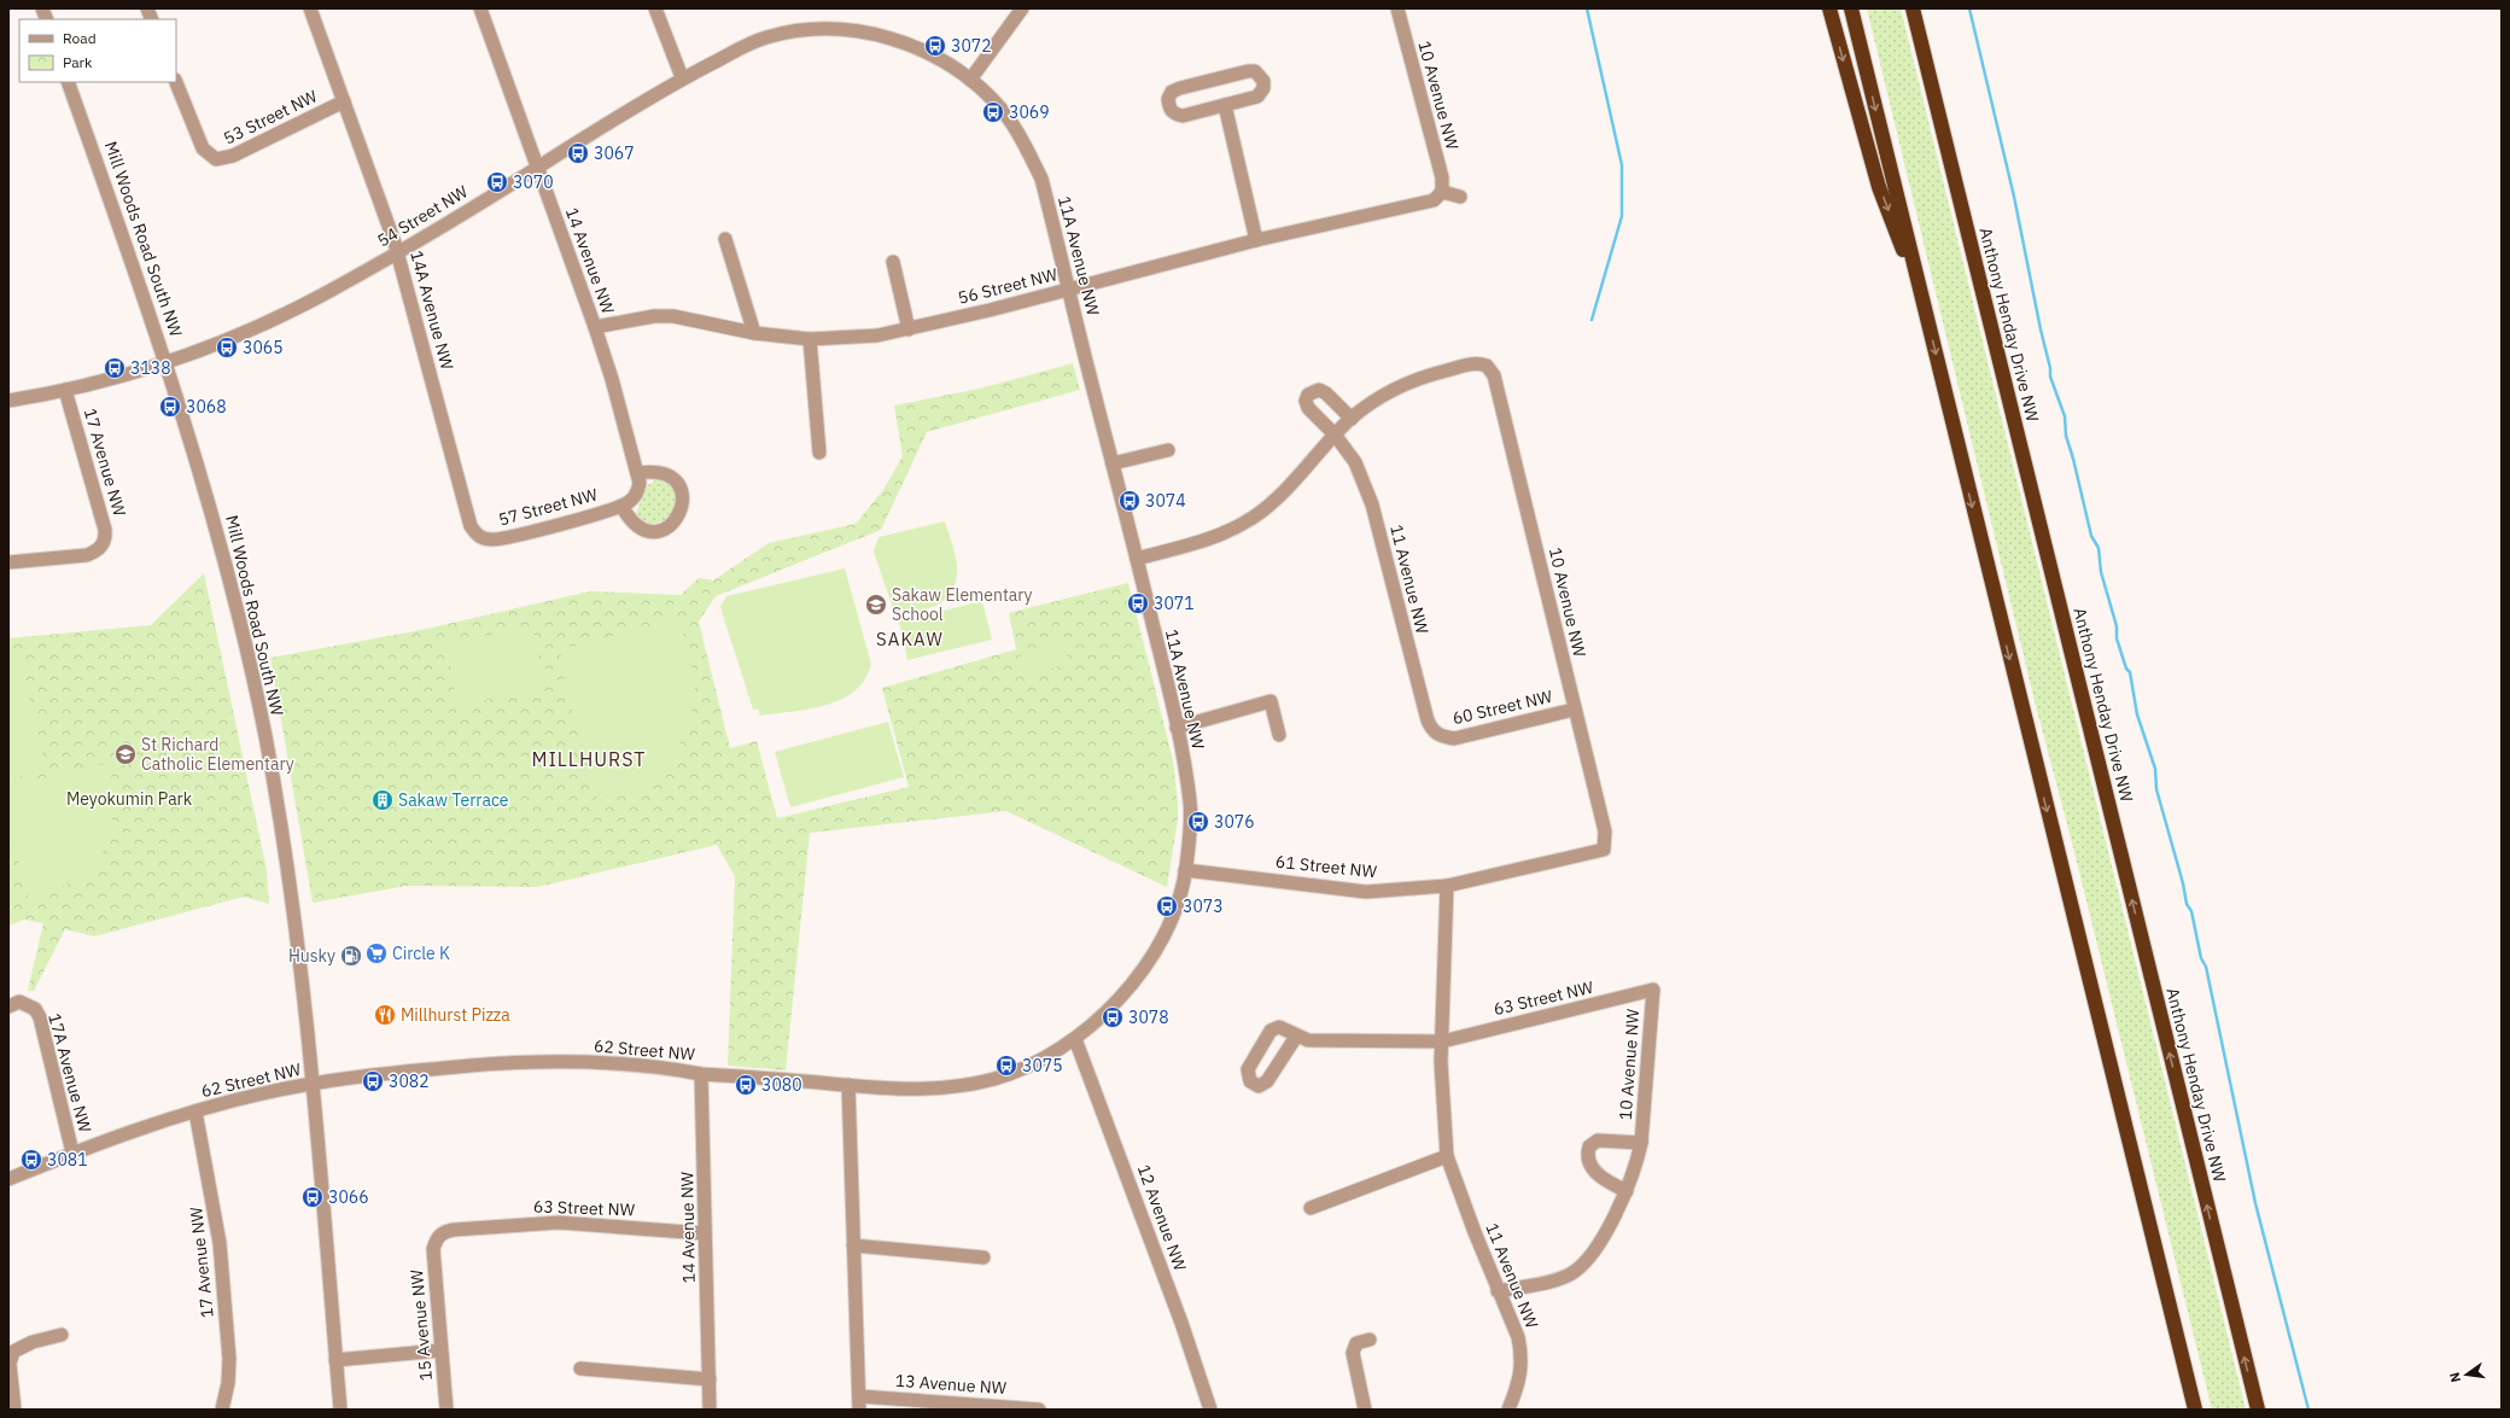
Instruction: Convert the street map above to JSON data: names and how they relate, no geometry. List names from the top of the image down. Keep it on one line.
{"streets":{"highway":["Anthony Henday Drive NW"],"street":["10 Avenue NW","53 Street NW","54 Street NW","Mill Woods Road South NW","11A Avenue NW","14 Avenue NW","56 Street NW","14A Avenue NW","17 Avenue NW","57 Street NW","11 Avenue NW","60 Street NW","61 Street NW","63 Street NW","62 Street NW","17A Avenue NW","12 Avenue NW","15 Avenue NW","13 Avenue NW"]},"crossings":[["10 Avenue NW","56 Street NW"],["10 Avenue NW","11 Avenue NW"],["10 Avenue NW","60 Street NW"],["10 Avenue NW","61 Street NW"],["10 Avenue NW","63 Street NW"],["53 Street NW","14A Avenue NW"],["54 Street NW","Mill Woods Road South NW"],["54 Street NW","11A Avenue NW"],["54 Street NW","14 Avenue NW"],["54 Street NW","14A Avenue NW"],["54 Street NW","17 Avenue NW"],["Mill Woods Road South NW","62 Street NW"],["11A Avenue NW","56 Street NW"],["11A Avenue NW","61 Street NW"],["11A Avenue NW","62 Street NW"],["14 Avenue NW","56 Street NW"],["14 Avenue NW","57 Street NW"],["14 Avenue NW","63 Street NW"],["14 Avenue NW","62 Street NW"],["14A Avenue NW","57 Street NW"],["17 Avenue NW","62 Street NW"],["11 Avenue NW","60 Street NW"],["11 Avenue NW","61 Street NW"],["11 Avenue NW","63 Street NW"],["61 Street NW","62 Street NW"],["63 Street NW","15 Avenue NW"],["62 Street NW","17A Avenue NW"],["62 Street NW","12 Avenue NW"]],"districts":["SAKAW","MILLHURST"],"parks":["Meyokumin Park"],"places":{"bus stop":["3072","3069","3067","3070","3065","3138","3068","3074","3071","3076","3073","3078","3075","3082","3080","3081","3066"],"school or university":["Sakaw Elementary School","St Richard Catholic Elementary"],"building":["Sakaw Terrace"],"supermarket":["Circle K"],"fuel station":["Husky"],"restaurant":["Millhurst Pizza"]},"legend":["Road","Park"],"north":"left"}
